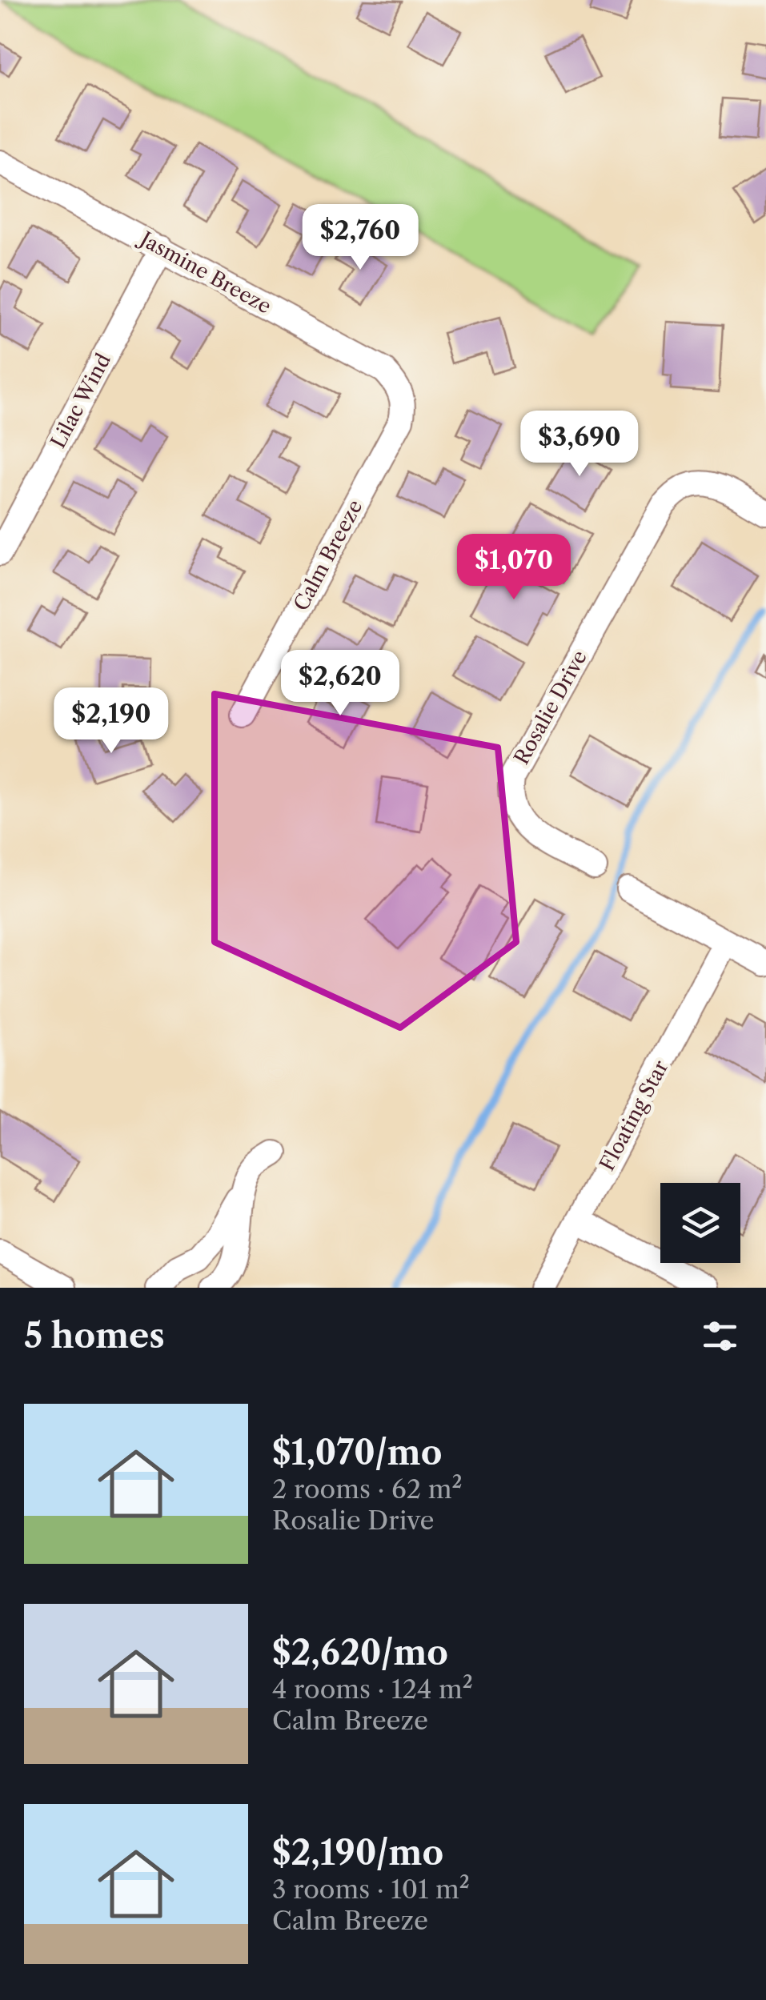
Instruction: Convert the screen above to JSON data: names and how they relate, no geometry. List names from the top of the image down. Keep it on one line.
{"streets":{"street":["Jasmine Breeze","Lilac Wind","Calm Breeze","Rosalie Drive","Floating Star"]},"crossings":[["Jasmine Breeze","Lilac Wind"],["Jasmine Breeze","Calm Breeze"]],"page":{"price":["$2,760","$3,690","$1,070","$2,620","$2,190"],"heading":"5 homes","list":[{"name":"$1,070/mo","note":"2 rooms · 62 m² · Rosalie Drive"},{"name":"$2,620/mo","note":"4 rooms · 124 m² · Calm Breeze"},{"name":"$2,190/mo","note":"3 rooms · 101 m² · Calm Breeze"}]}}
